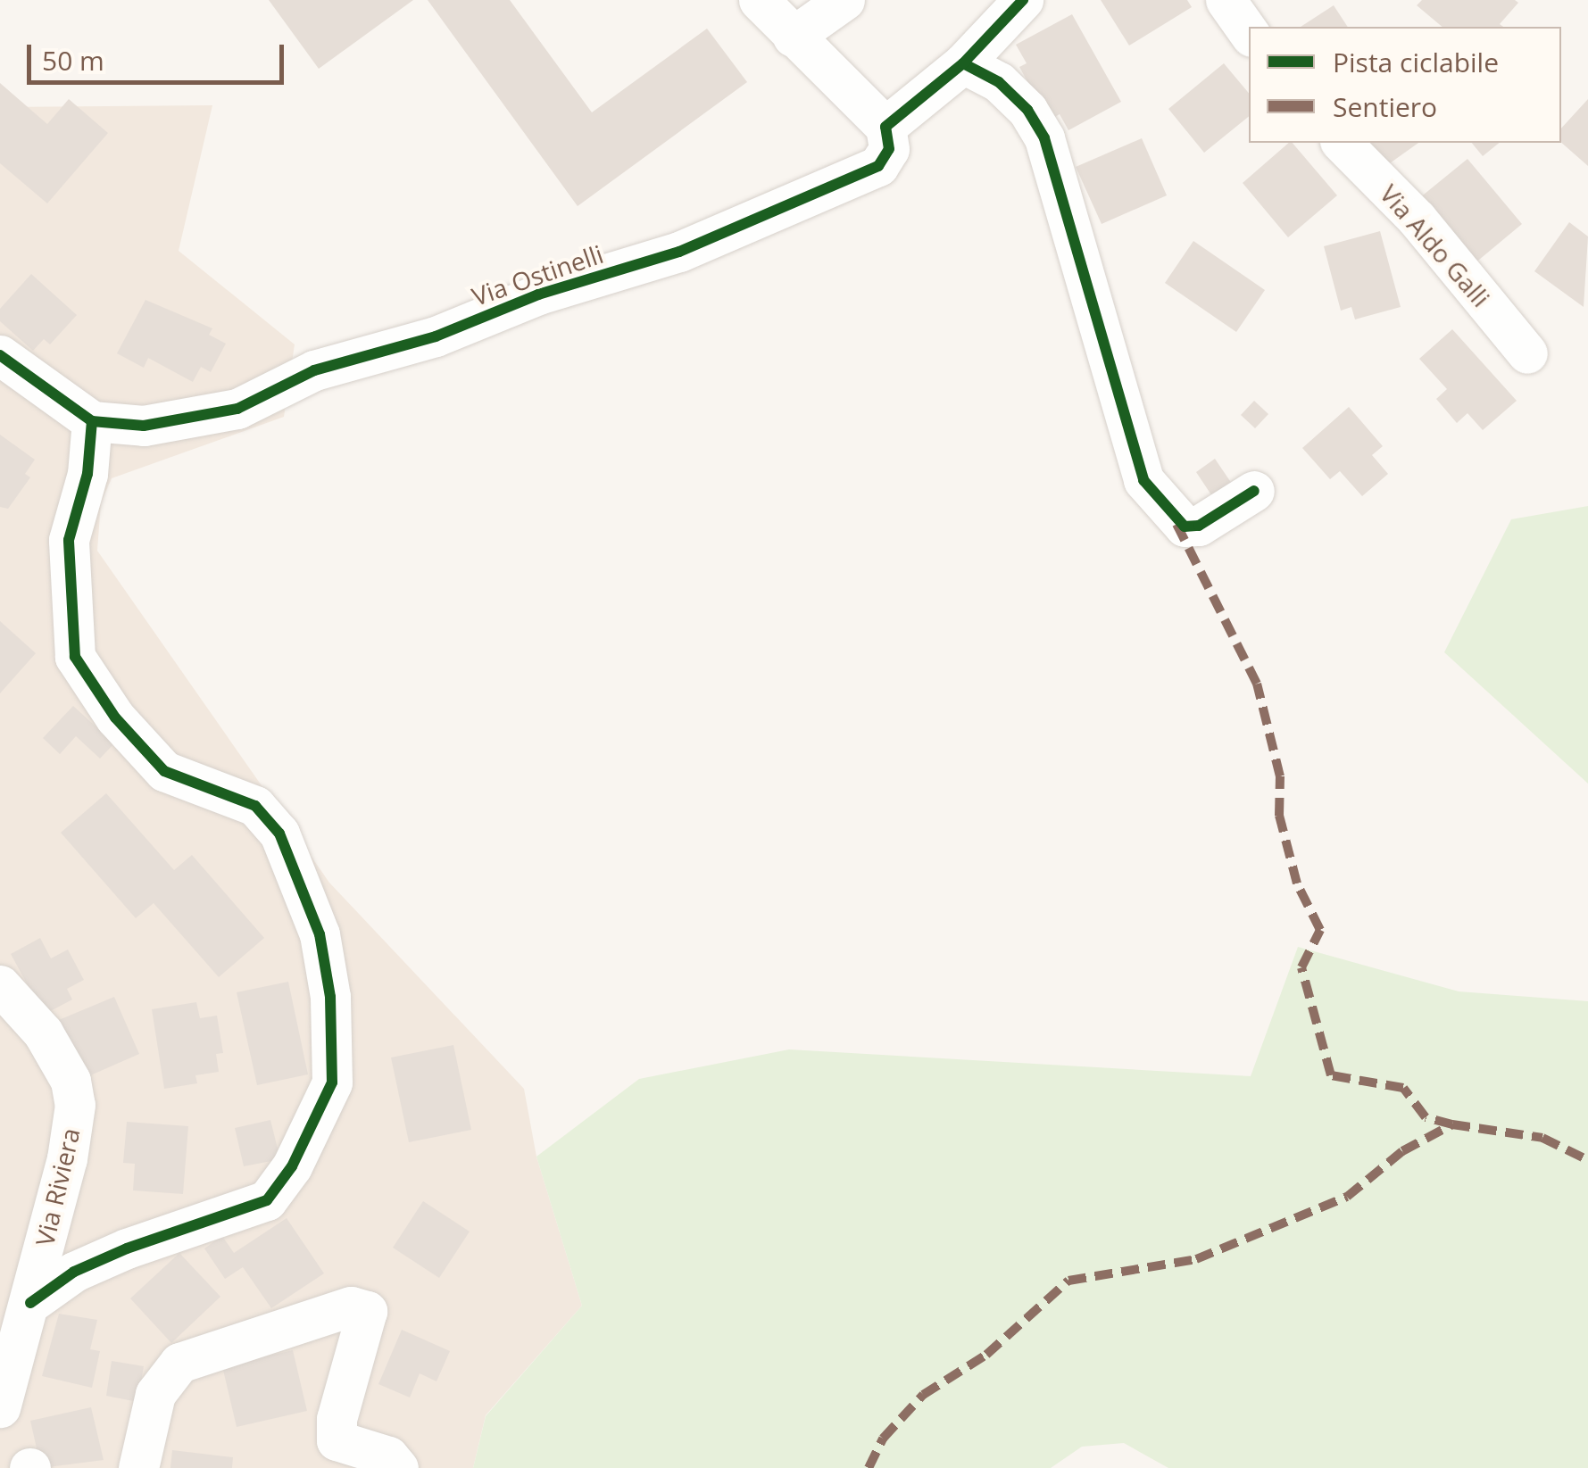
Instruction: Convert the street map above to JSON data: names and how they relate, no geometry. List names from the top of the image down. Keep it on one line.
{"streets":{"street":["Via Aldo Galli","Via Ostinelli","Via Riviera"]},"legend":["Pista ciclabile","Sentiero"],"scale_bar":"50 m"}
